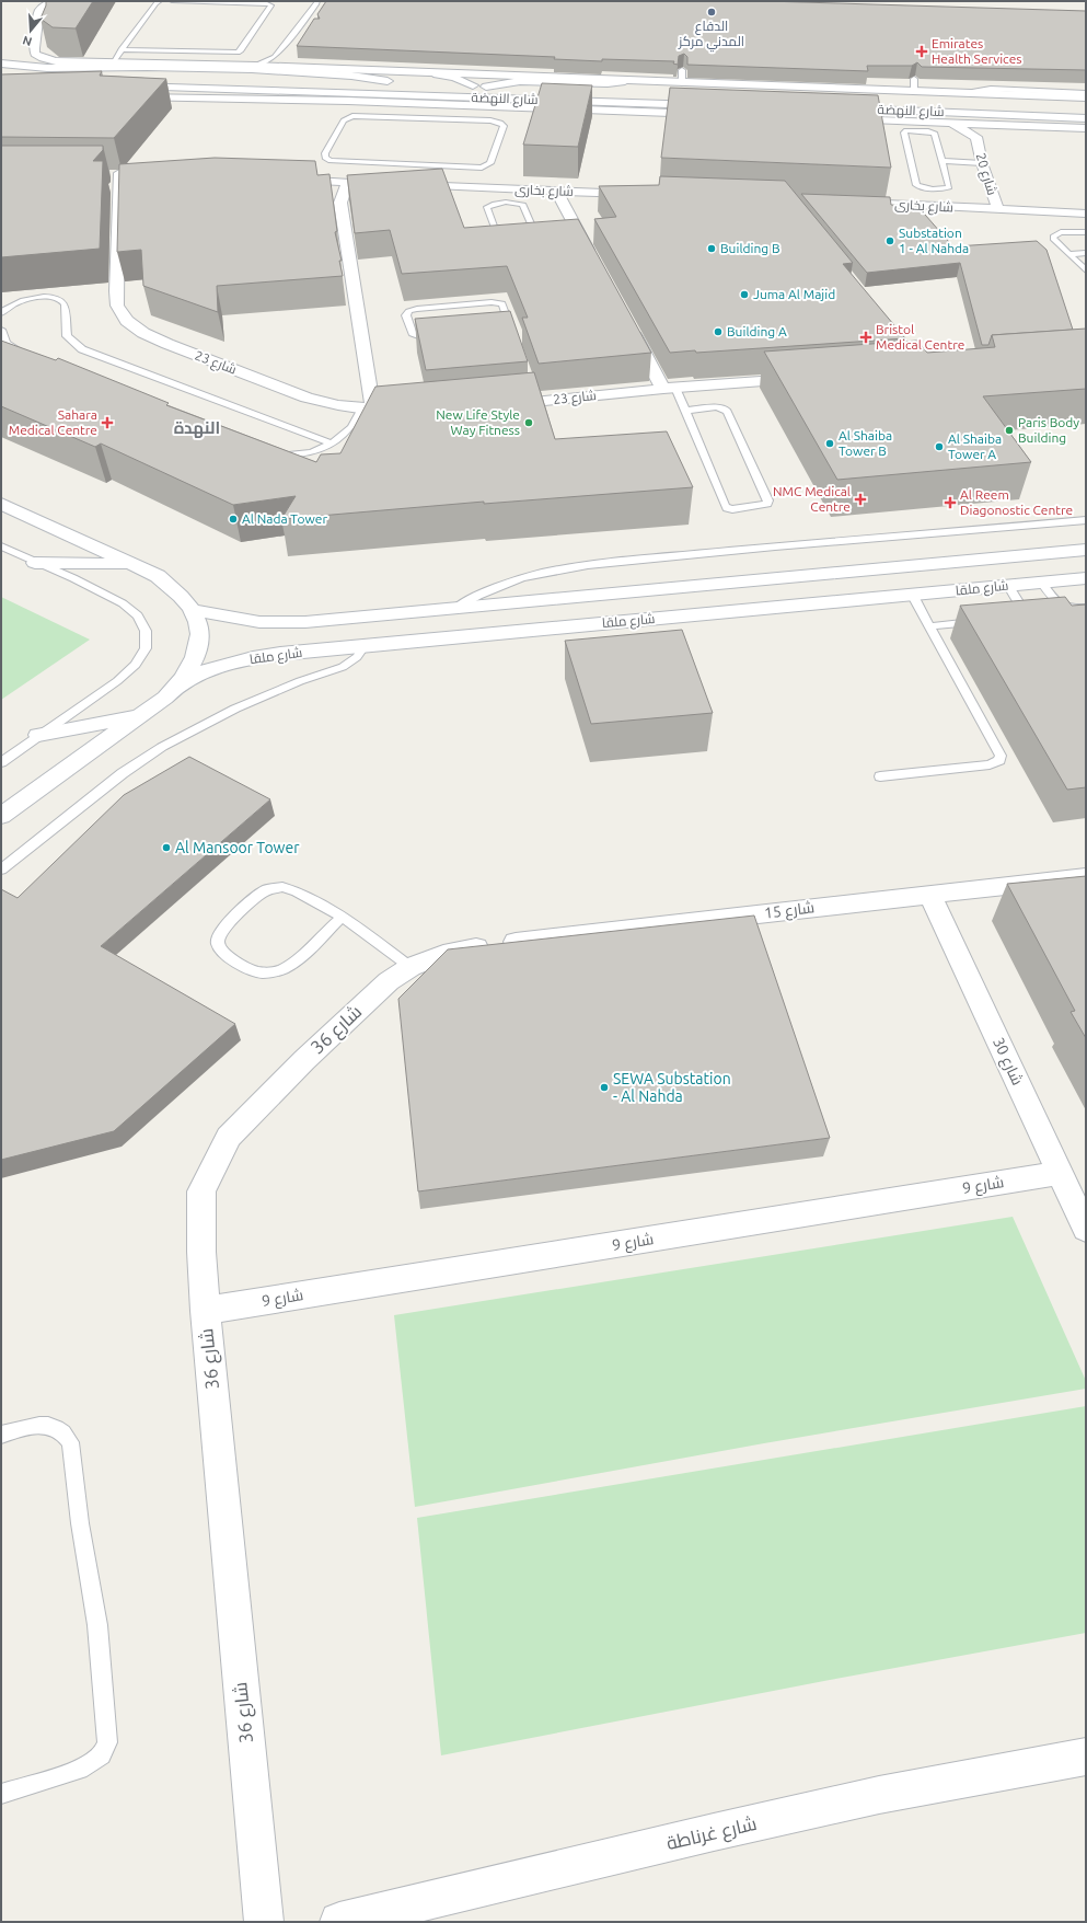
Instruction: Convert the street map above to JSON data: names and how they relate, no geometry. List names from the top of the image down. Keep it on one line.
{"streets":{"street":["شارع النهضة","شارع 20","شارع بخارى","شارع 23","شارع ملقا","شارع 15","شارع 36","شارع 30","شارع 9","شارع غرناطة"]},"crossings":[["شارع النهضة","شارع 20"],["شارع 20","شارع بخارى"],["شارع 15","شارع 36"],["شارع 15","شارع 30"],["شارع 36","شارع 9"],["شارع 30","شارع 9"]],"districts":["النهدة"],"places":{"other":["الدفاع المدني مركز","Substation 1 - Al Nahda","Building B","Juma Al Majid","Building A","New Life Style Way Fitness","Paris Body Building","Al Shaiba Tower B","Al Shaiba Tower A","Al Nada Tower","Al Mansoor Tower","SEWA Substation - Al Nahda"],"health":["Emirates Health Services","Bristol Medical Centre","Sahara Medical Centre","NMC Medical Centre","Al Reem Diagonostic Centre"]},"north":"bottom"}
